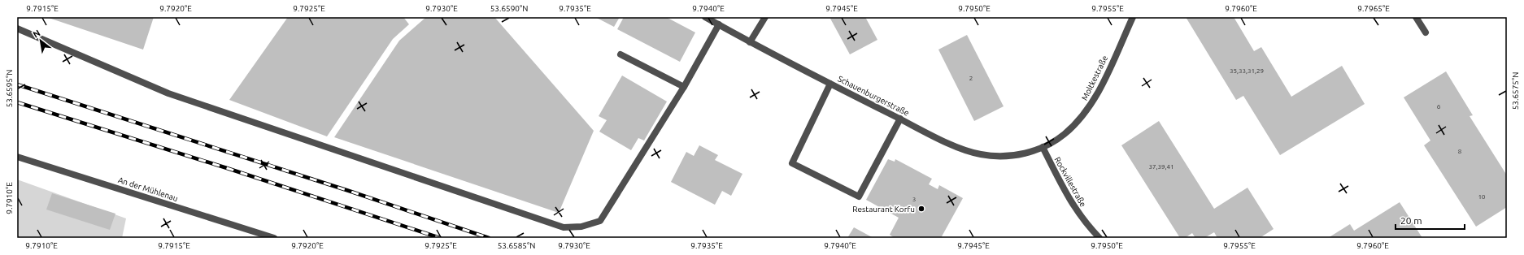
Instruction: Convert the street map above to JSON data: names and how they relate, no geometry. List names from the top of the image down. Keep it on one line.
{"streets":{"street":["Moltkestraße","Schauenburgerstraße","Rockvillestraße","An der Mühlenau"]},"crossings":[["Moltkestraße","Schauenburgerstraße"],["Moltkestraße","Rockvillestraße"],["Schauenburgerstraße","Rockvillestraße"]],"places":["Restaurant Korfu"],"house_numbers":["35,33,31,29","2","6","8","37,39,41","10","3"],"scale_bar":"20 m","north":"top left","coordinates":["9.7915°E","9.7920°E","9.7925°E","9.7930°E","53.6590°N","9.7935°E","9.7940°E","9.7945°E","9.7950°E","9.7955°E","9.7960°E","9.7965°E","53.6595°N","53.6575°N","9.7910°E","53.6585°N"]}
